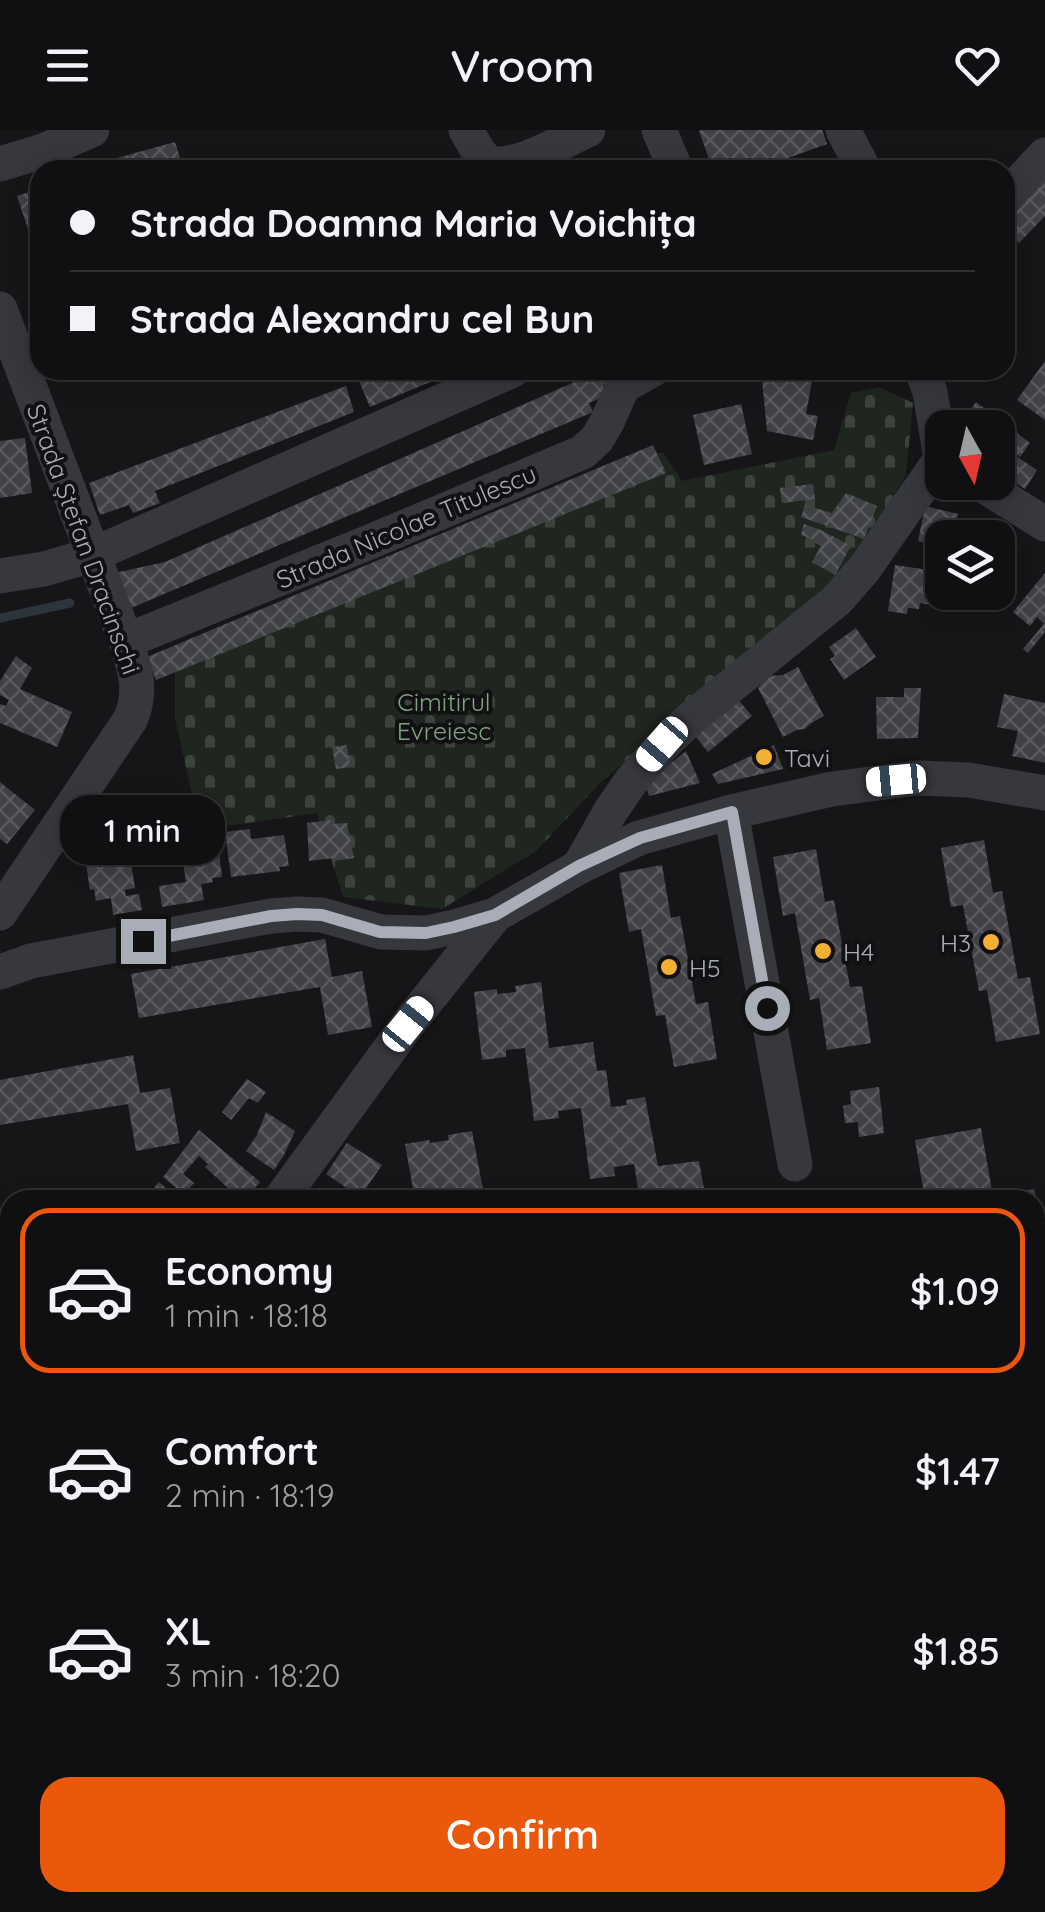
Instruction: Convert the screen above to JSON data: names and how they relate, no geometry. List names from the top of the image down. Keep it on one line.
{"streets":{"street":["Strada Nicolae Titulescu","Strada Ștefan Dracinschi"]},"crossings":[["Strada Nicolae Titulescu","Strada Ștefan Dracinschi"]],"parks":["Cimitirul Evreiesc"],"places":["Tavi","H3","H4","H5"],"north":"bottom","page":{"header":"Vroom","banner":["Strada Doamna Maria Voichița","Strada Alexandru cel Bun"],"bubble":"1 min","list":[{"name":"Economy","note":"1 min · 18:18","value":"$1.09"},{"name":"Comfort","note":"2 min · 18:19","value":"$1.47"},{"name":"XL","note":"3 min · 18:20","value":"$1.85"}],"buttons":"Confirm"}}
